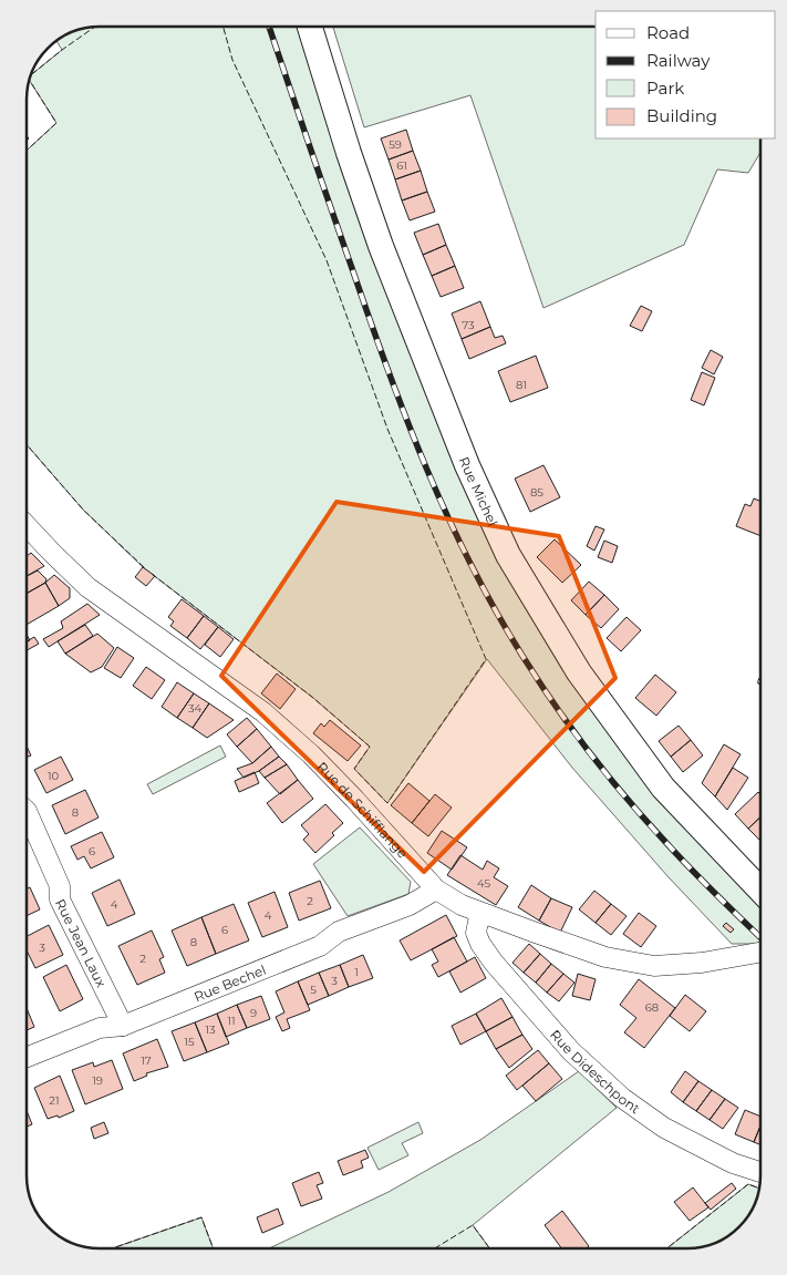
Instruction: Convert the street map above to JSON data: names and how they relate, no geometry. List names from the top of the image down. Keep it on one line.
{"streets":{"main road":["Rue Michel"],"street":["Rue de Schifflange","Rue Jean Laux","Rue Bechel","Rue Dideschpont"]},"crossings":[["Rue de Schifflange","Rue Bechel"],["Rue de Schifflange","Rue Dideschpont"],["Rue Jean Laux","Rue Bechel"]],"house_numbers":["59","61","73","81","85","34","10","8","6","45","2","4","4","6","8","3","2","1","3","5","68","9","11","13","15","17","19","21"],"legend":["Road","Railway","Park","Building"]}
